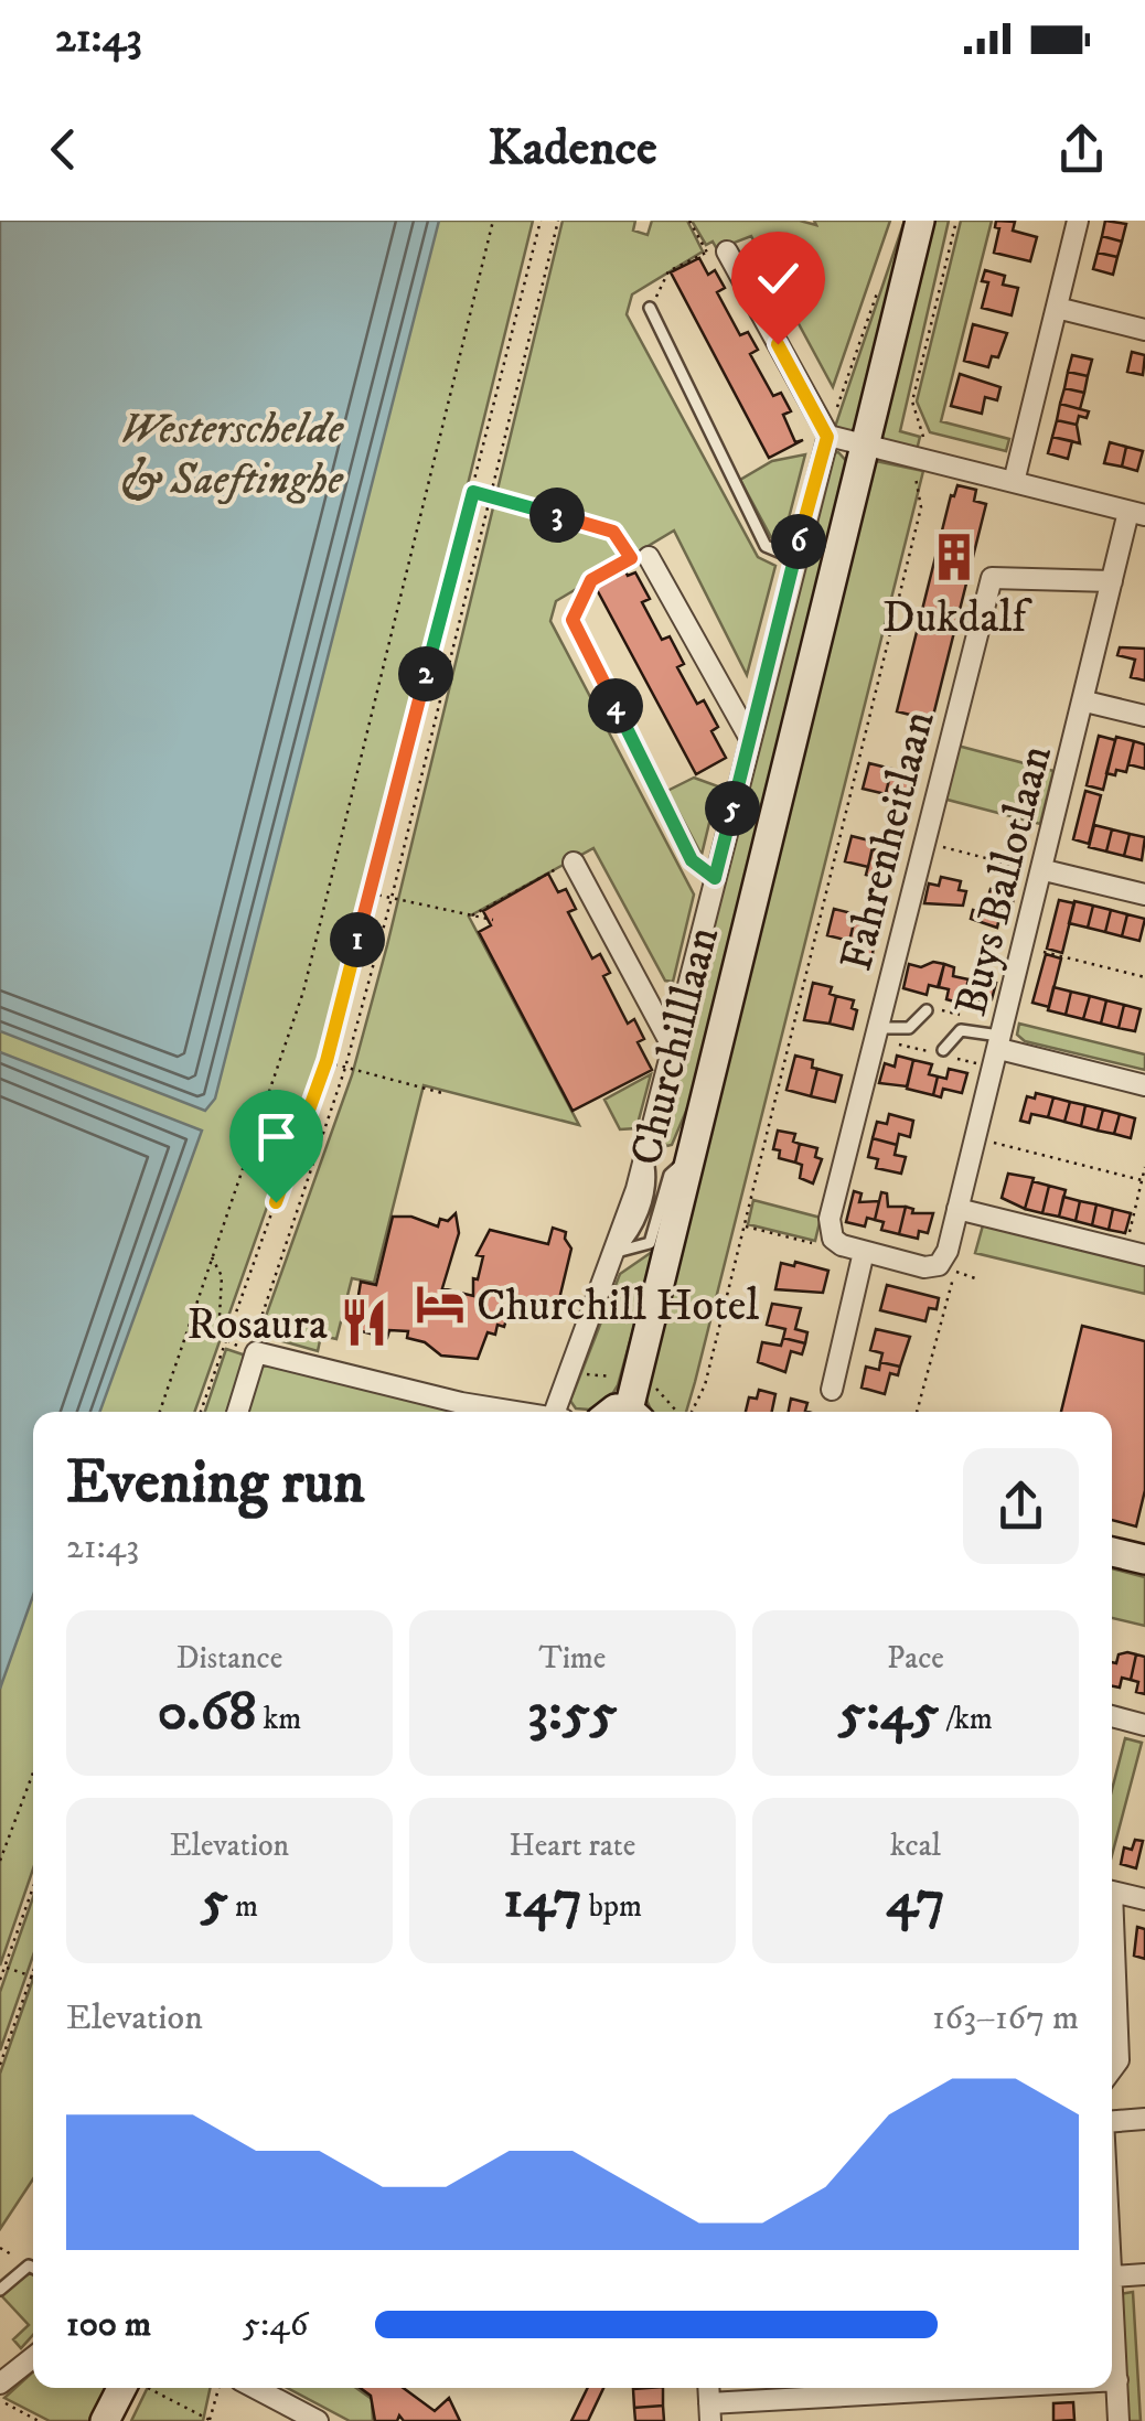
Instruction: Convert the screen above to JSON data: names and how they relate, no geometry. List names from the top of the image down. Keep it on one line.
{"streets":{"main road":["Churchilllaan"],"street":["Fahrenheitlaan","Buys Ballotlaan"]},"crossings":[["Fahrenheitlaan","Buys Ballotlaan"]],"parks":["Westerschelde & Saeftinghe"],"places":{"building":["Dukdalf"],"hotel":["Churchill Hotel"],"restaurant":["Rosaura"]},"page":{"status":"21:43","header":"Kadence","pins":["3","6","2","4","5","1"],"heading":["Evening run","21:43"],"stats":[["Distance","0.68 km"],["Time","3:55"],["Pace","5:45 /km"],["Elevation","5 m"],["Heart rate","147 bpm"],["kcal","47"]],"chart":["Elevation","163–167 m"],"list":[{"name":"100 m","note":"5:46"}]}}
